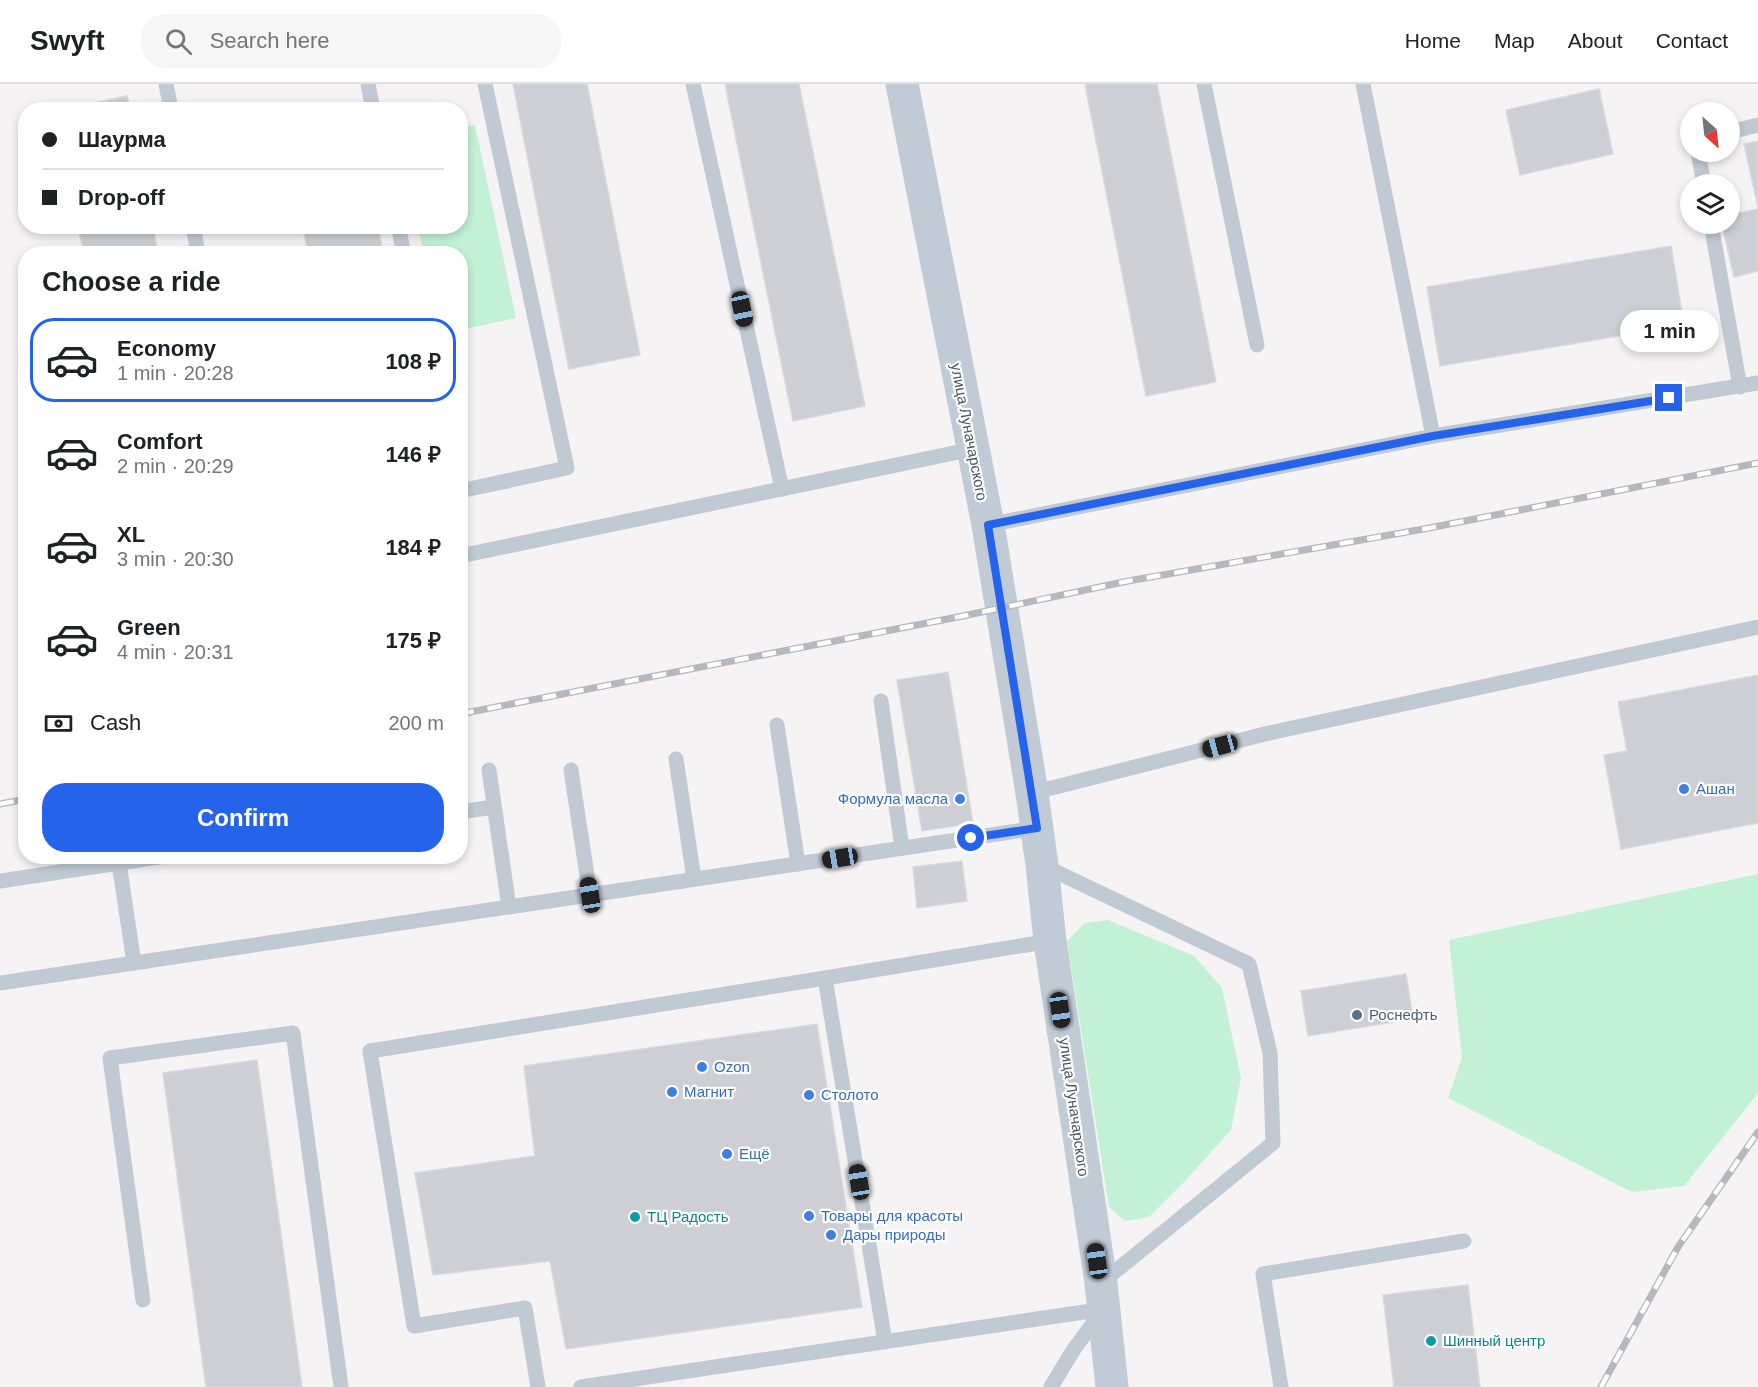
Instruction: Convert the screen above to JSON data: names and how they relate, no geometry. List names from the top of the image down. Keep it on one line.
{"streets":{"main road":["улица Луначарского"]},"places":["Ашан","Формула масла","Роснефть","Ozon","Магнит","Столото","Ещё","Товары для красоты","ТЦ Радость","Дары природы","Шинный центр"],"north":"bottom right","page":{"header":"Swyft","search":"Search here","nav":["Home","Map","About","Contact"],"banner":["Шаурма","Drop-off"],"heading":"Choose a ride","bubble":"1 min","list":[{"name":"Economy","note":"1 min · 20:28","value":"108 ₽"},{"name":"Comfort","note":"2 min · 20:29","value":"146 ₽"},{"name":"XL","note":"3 min · 20:30","value":"184 ₽"},{"name":"Green","note":"4 min · 20:31","value":"175 ₽"}],"pay":["Cash","200 m"],"buttons":"Confirm"}}
